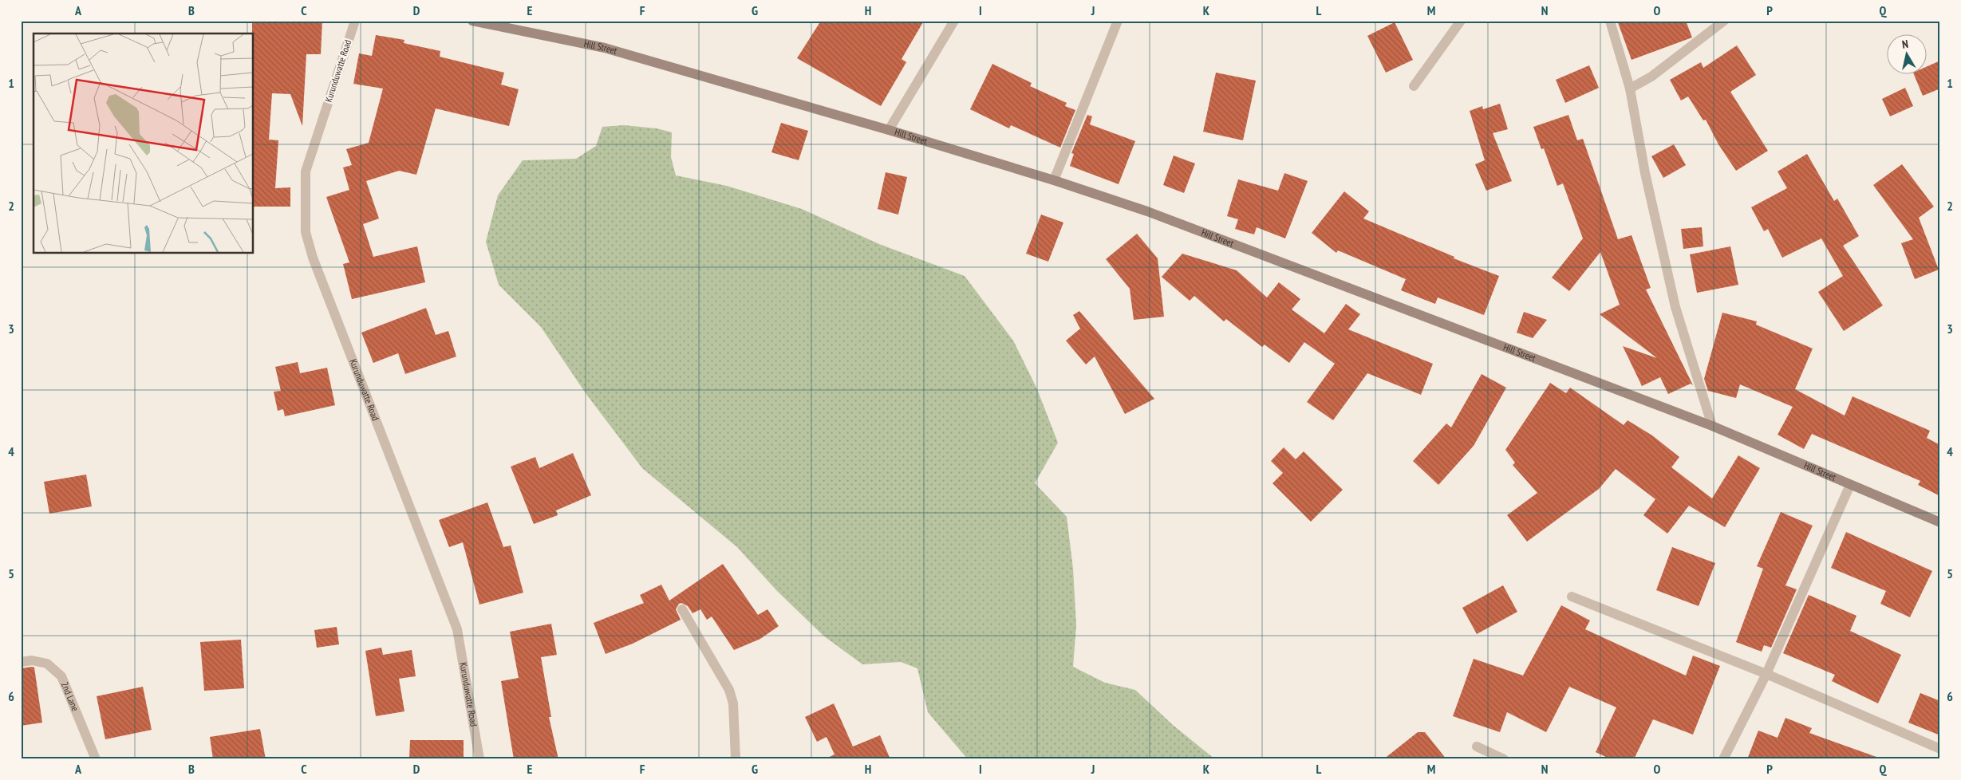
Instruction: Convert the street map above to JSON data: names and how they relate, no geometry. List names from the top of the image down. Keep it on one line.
{"streets":{"main road":["Hill Street"],"street":["Kurunduwatte Road","2nd Lane"]},"north":"top","grid":{"columns":["A","B","C","D","E","F","G","H","I","J","K","L","M","N","O","P","Q"],"rows":["1","2","3","4","5","6"]}}
